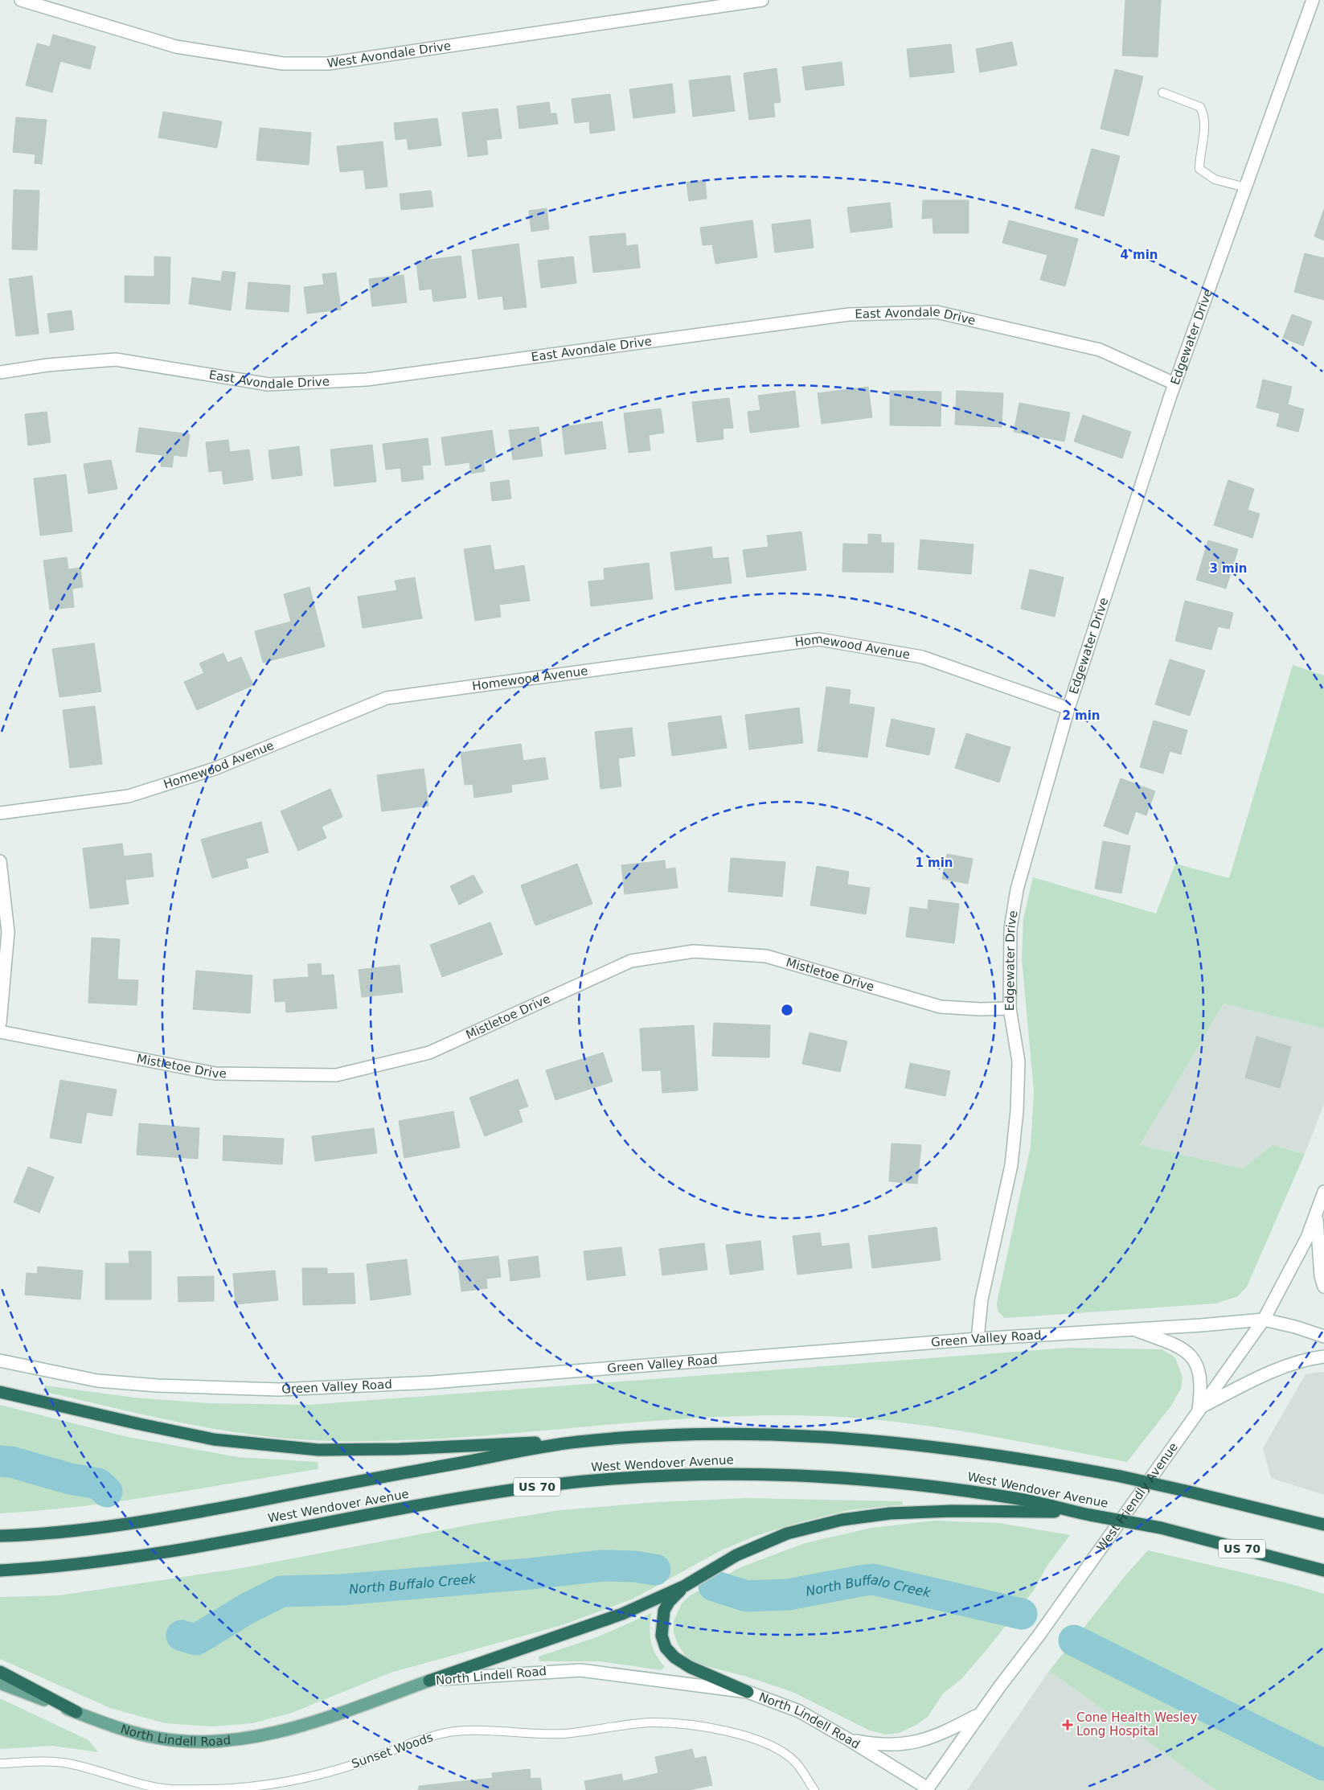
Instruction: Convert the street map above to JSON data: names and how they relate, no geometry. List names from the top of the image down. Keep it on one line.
{"streets":{"highway":["West Wendover Avenue","US 70"],"main road":["North Lindell Road"],"street":["West Avondale Drive","East Avondale Drive","Edgewater Drive","Homewood Avenue","Mistletoe Drive","Green Valley Road","West Friendly Avenue"],"lane":["Sunset Woods"]},"crossings":[["East Avondale Drive","Edgewater Drive"],["Edgewater Drive","Homewood Avenue"],["Edgewater Drive","Mistletoe Drive"],["Edgewater Drive","Green Valley Road"],["Green Valley Road","West Friendly Avenue"],["West Friendly Avenue","North Lindell Road"]],"water":["North Buffalo Creek"],"places":{"health":["Cone Health Wesley Long Hospital"]},"rings":["4 min","3 min","2 min","1 min"]}
